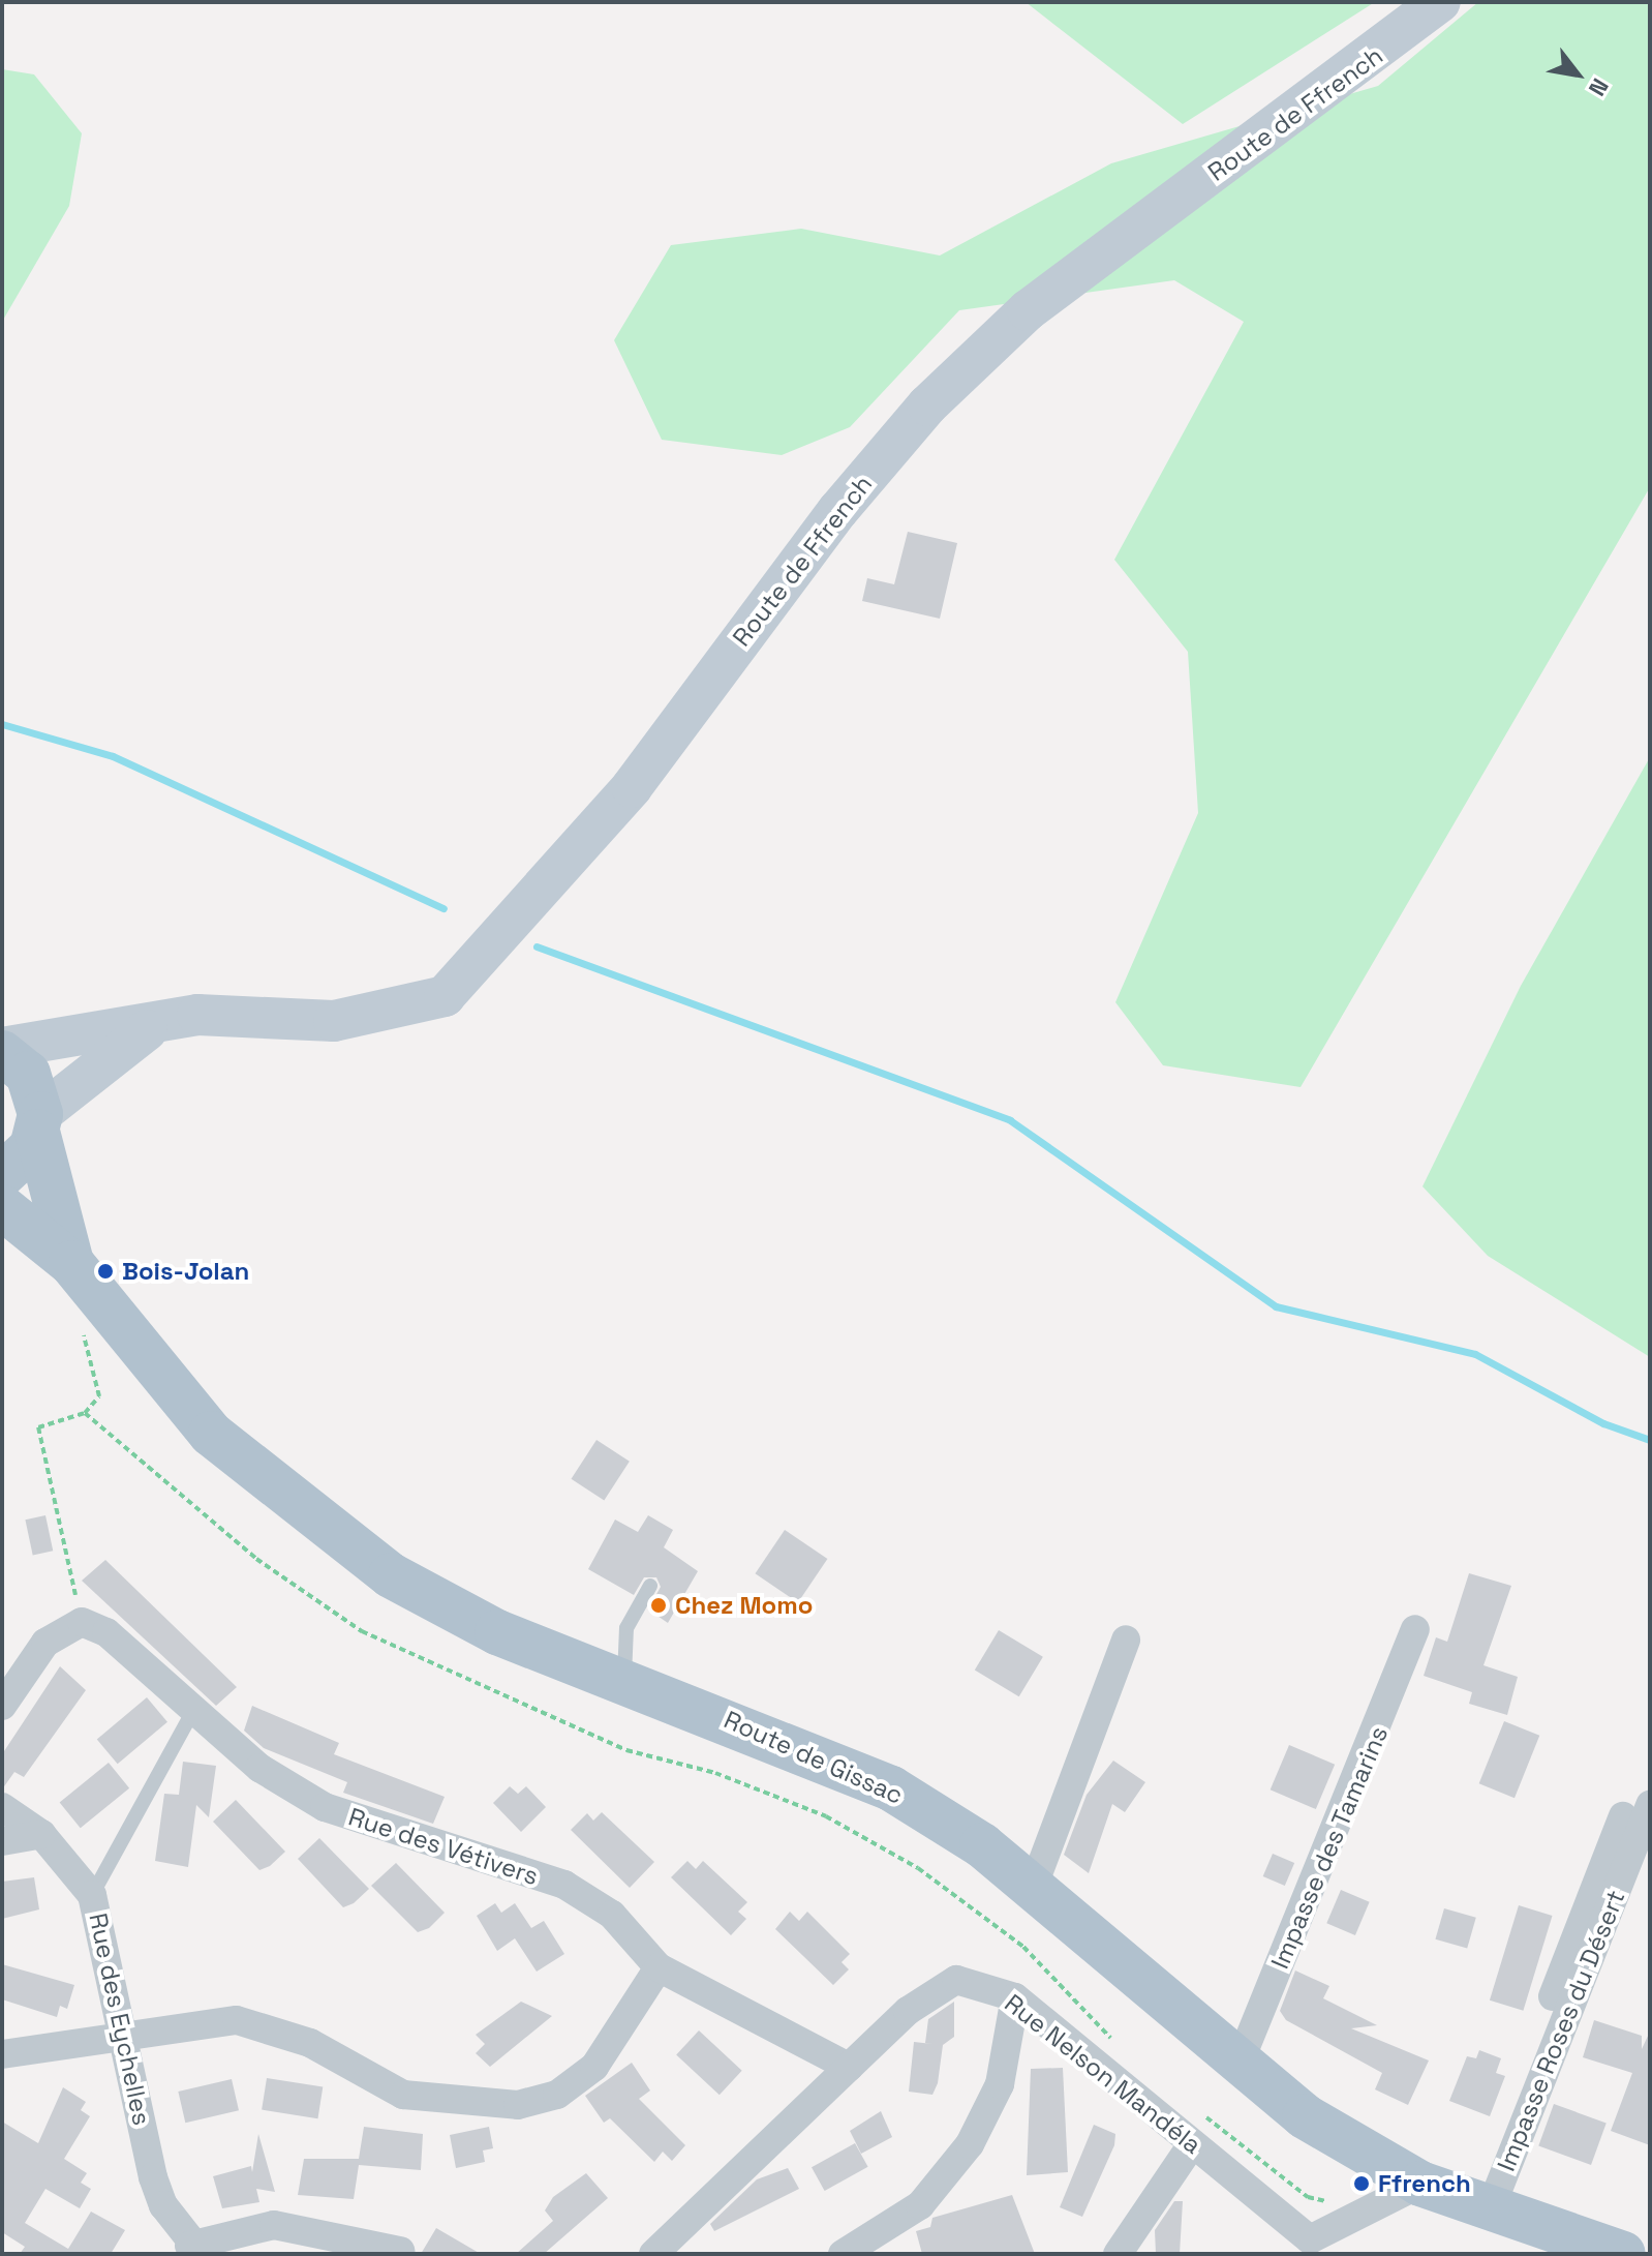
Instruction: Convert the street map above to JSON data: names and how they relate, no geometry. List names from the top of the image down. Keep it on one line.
{"streets":{"main road":["Route de Ffrench","Route de Gissac"],"street":["Rue des Vétivers","Impasse des Tamarins","Rue des Eychelles","Impasse Roses du Désert","Rue Nelson Mandéla"]},"crossings":[["Route de Ffrench","Route de Gissac"],["Route de Gissac","Impasse des Tamarins"],["Route de Gissac","Impasse Roses du Désert"],["Route de Gissac","Rue Nelson Mandéla"]],"places":["Bois-Jolan","Chez Momo","Ffrench"],"north":"bottom right"}
